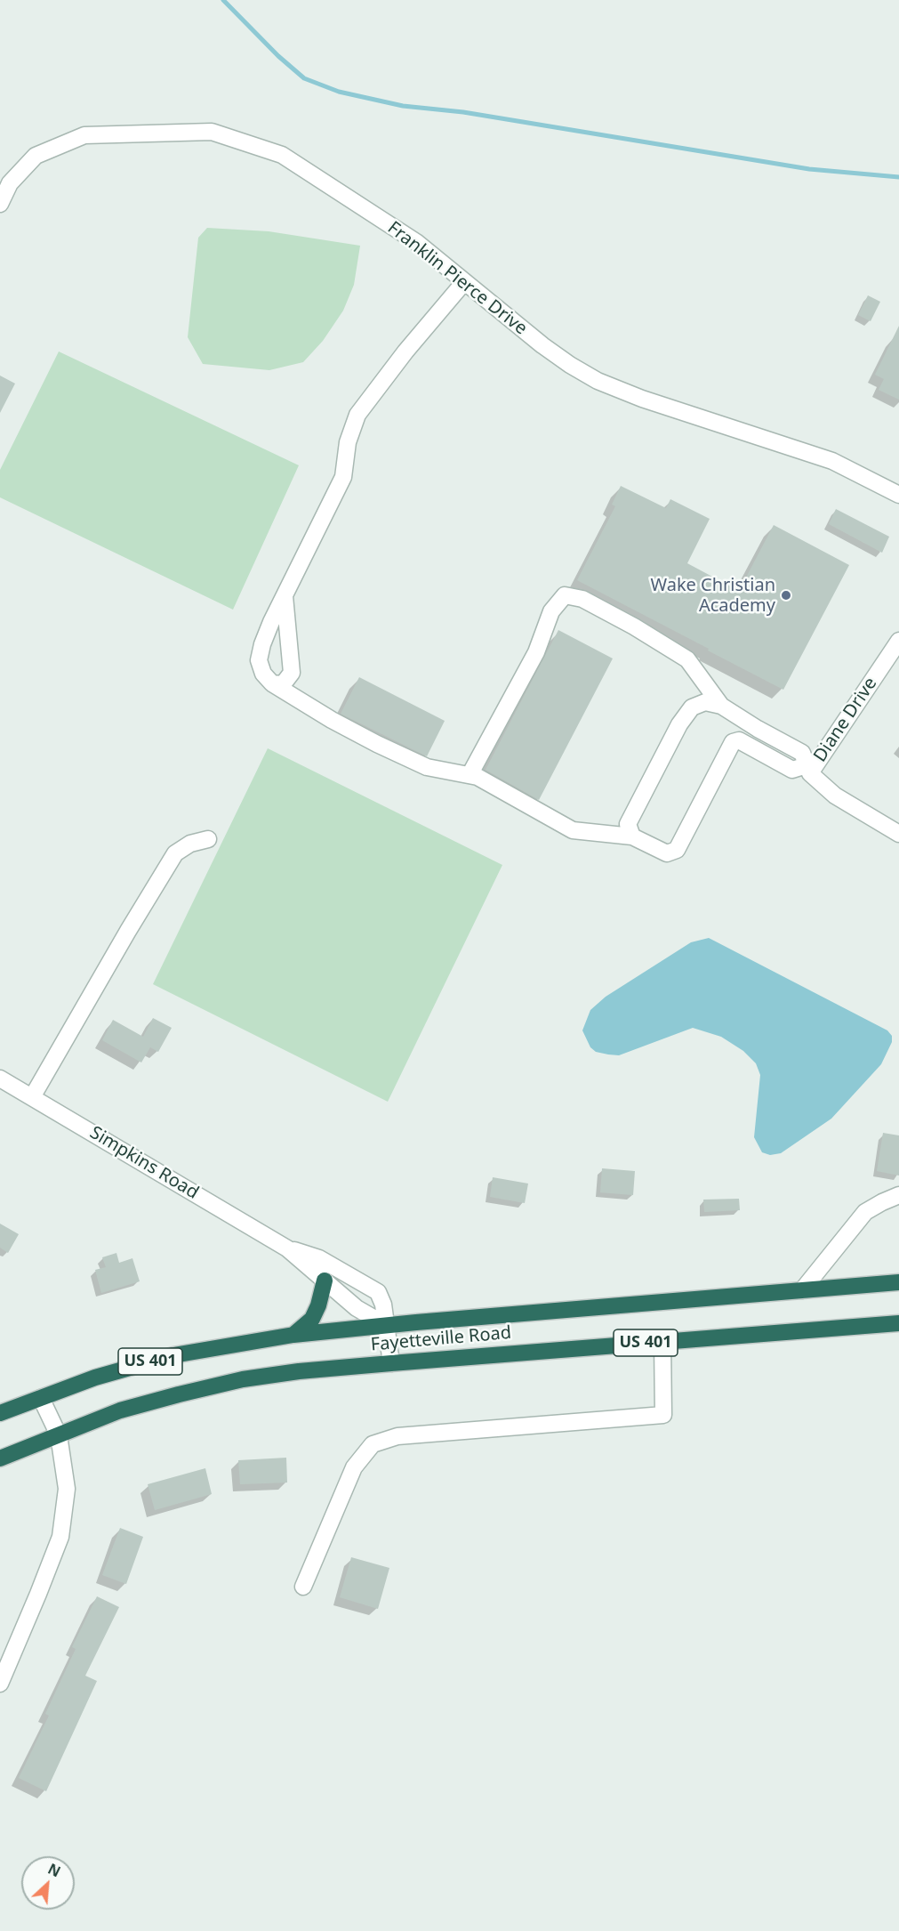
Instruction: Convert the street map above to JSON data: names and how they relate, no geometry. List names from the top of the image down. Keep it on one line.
{"streets":{"highway":["Fayetteville Road","US 401"],"street":["Franklin Pierce Drive","Diane Drive","Simpkins Road"]},"crossings":[["Simpkins Road","Fayetteville Road"]],"places":["Wake Christian Academy"],"north":"top right"}
